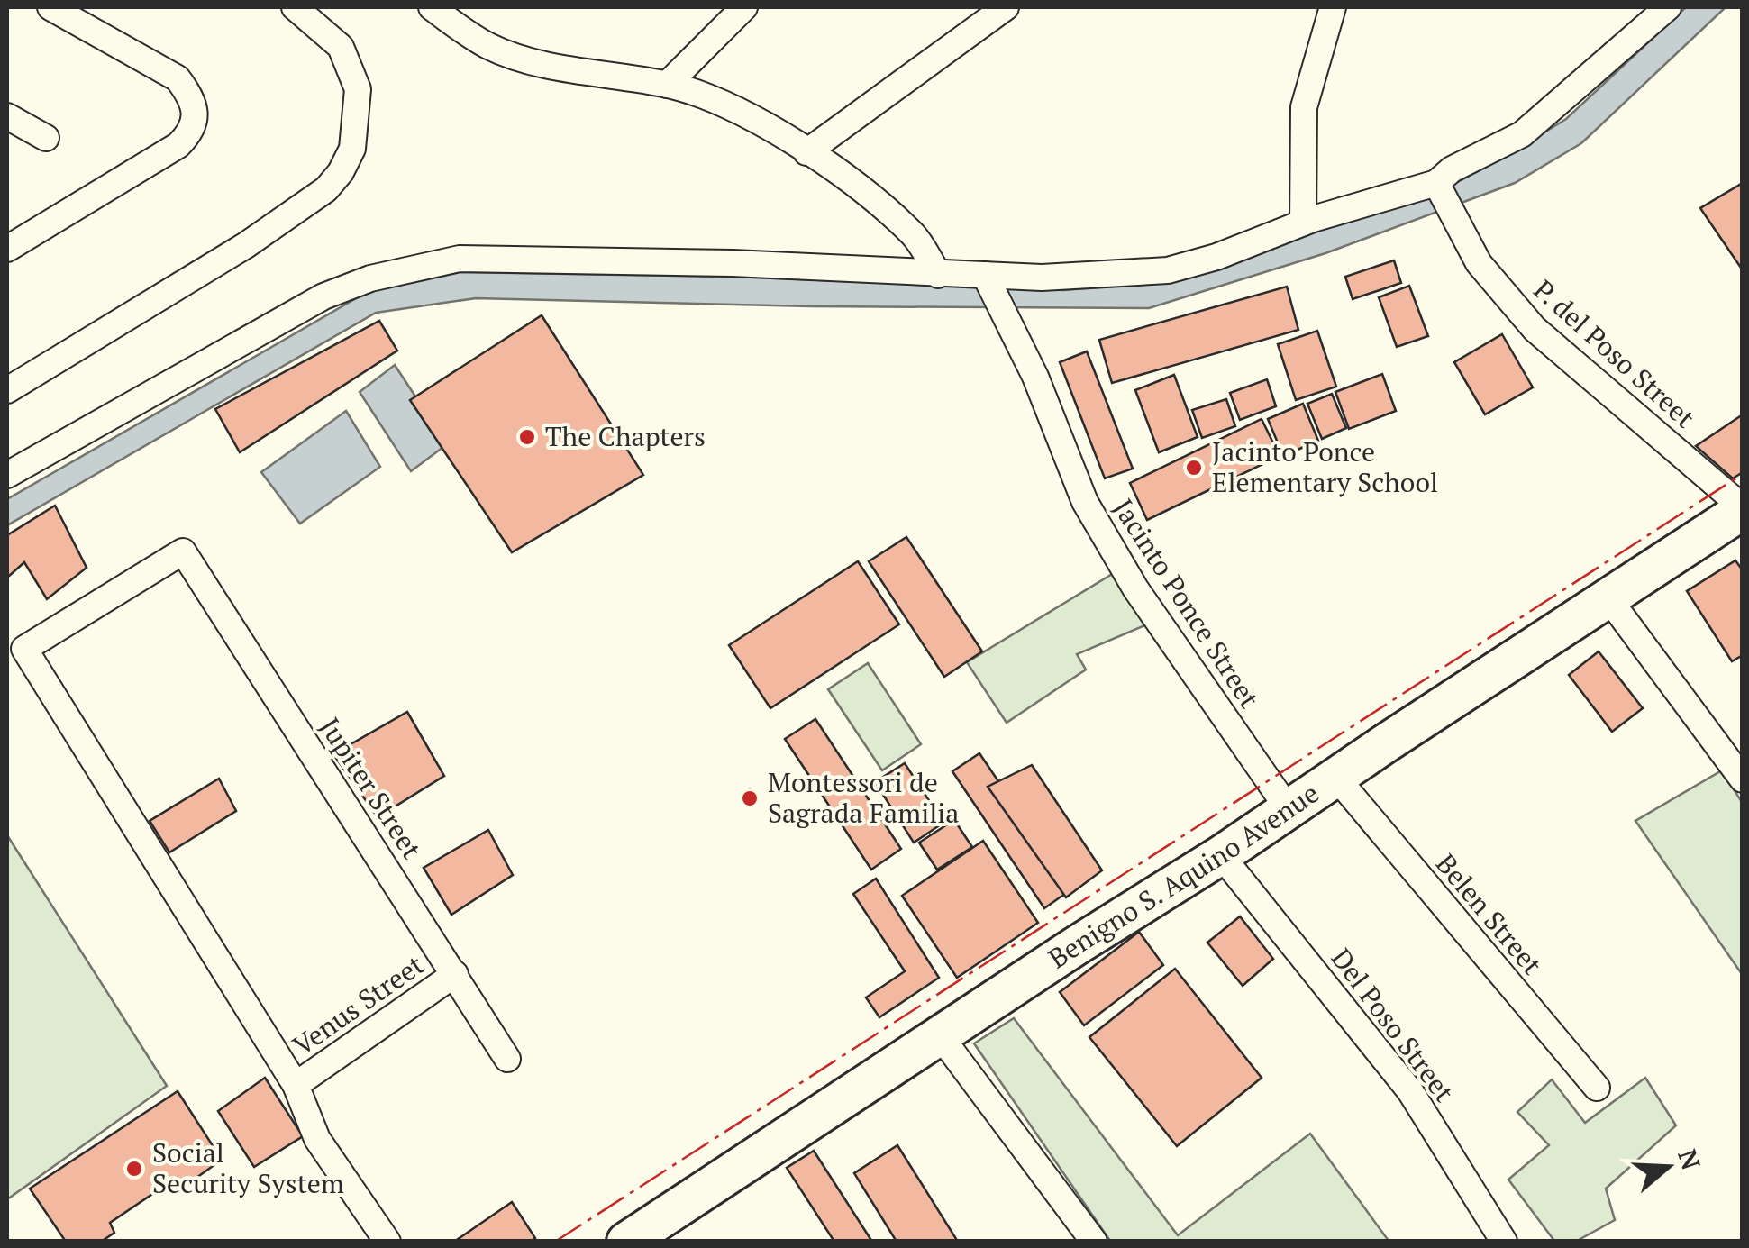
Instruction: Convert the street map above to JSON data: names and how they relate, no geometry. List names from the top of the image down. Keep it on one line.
{"streets":{"main road":["Benigno S. Aquino Avenue"],"street":["P. del Poso Street","Jacinto Ponce Street","Jupiter Street","Belen Street","Venus Street","Del Poso Street"]},"crossings":[["P. del Poso Street","Benigno S. Aquino Avenue"],["Jacinto Ponce Street","Benigno S. Aquino Avenue"],["Jupiter Street","Venus Street"],["Benigno S. Aquino Avenue","Belen Street"],["Benigno S. Aquino Avenue","Del Poso Street"]],"places":["The Chapters","Jacinto Ponce Elementary School","Montessori de Sagrada Familia","Social Security System"],"north":"right"}
